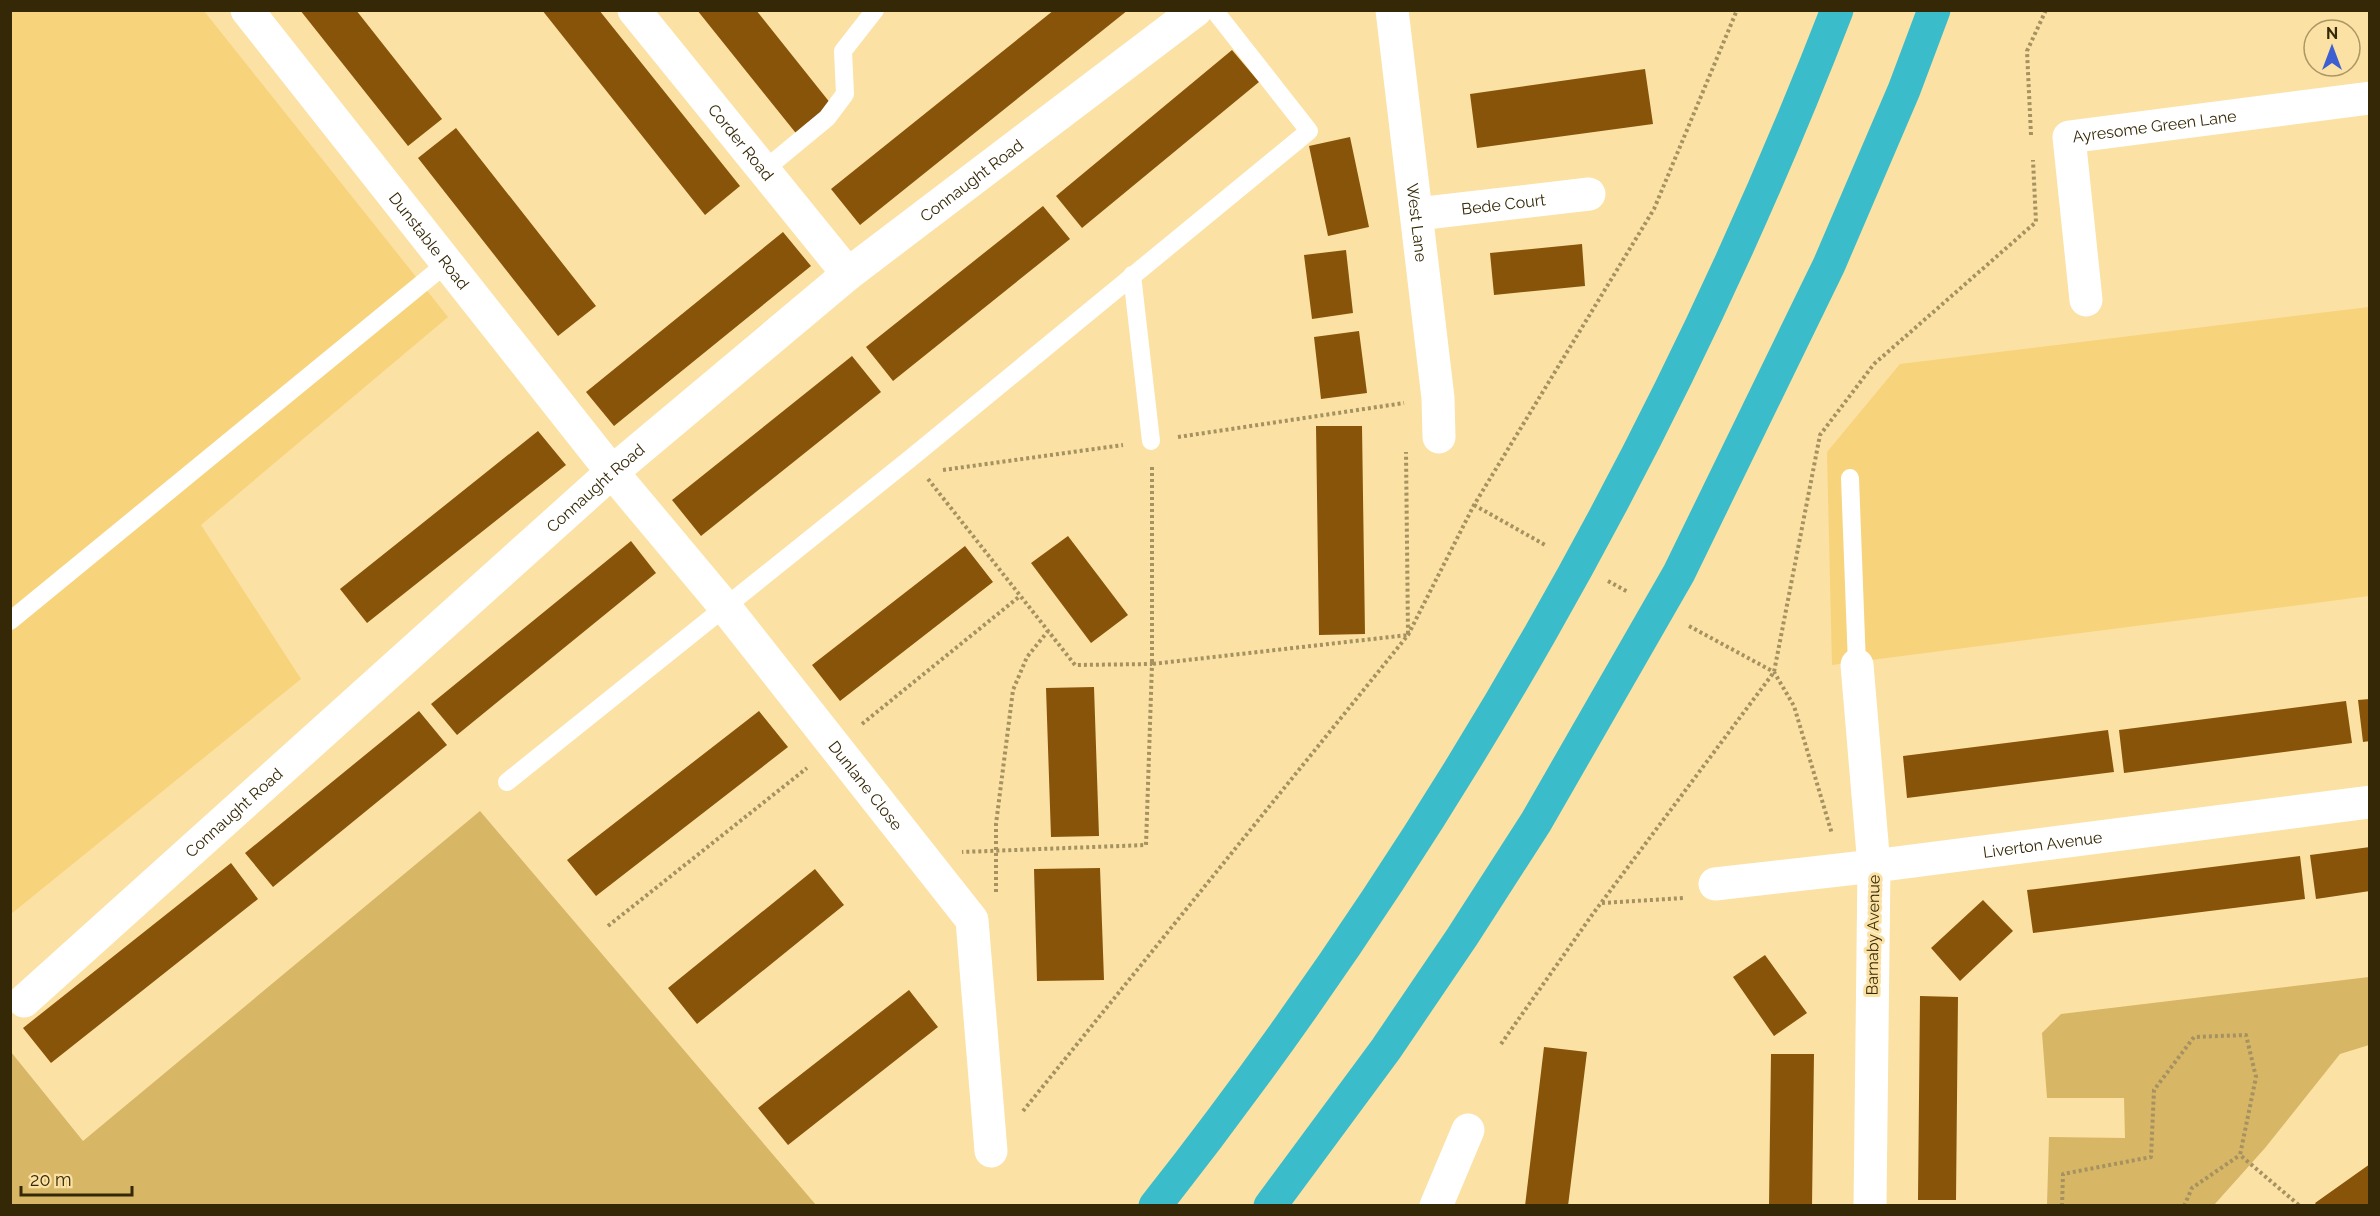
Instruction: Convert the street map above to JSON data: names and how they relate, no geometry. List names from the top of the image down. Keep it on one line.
{"streets":{"street":["Ayresome Green Lane","Corder Road","Connaught Road","Bede Court","West Lane","Dunstable Road","Dunlane Close","Liverton Avenue","Barnaby Avenue"]},"crossings":[["Corder Road","Connaught Road"],["Connaught Road","Dunstable Road"],["Connaught Road","Dunlane Close"],["Bede Court","West Lane"],["Dunstable Road","Dunlane Close"],["Liverton Avenue","Barnaby Avenue"]],"scale_bar":"20 m","north":"top"}
